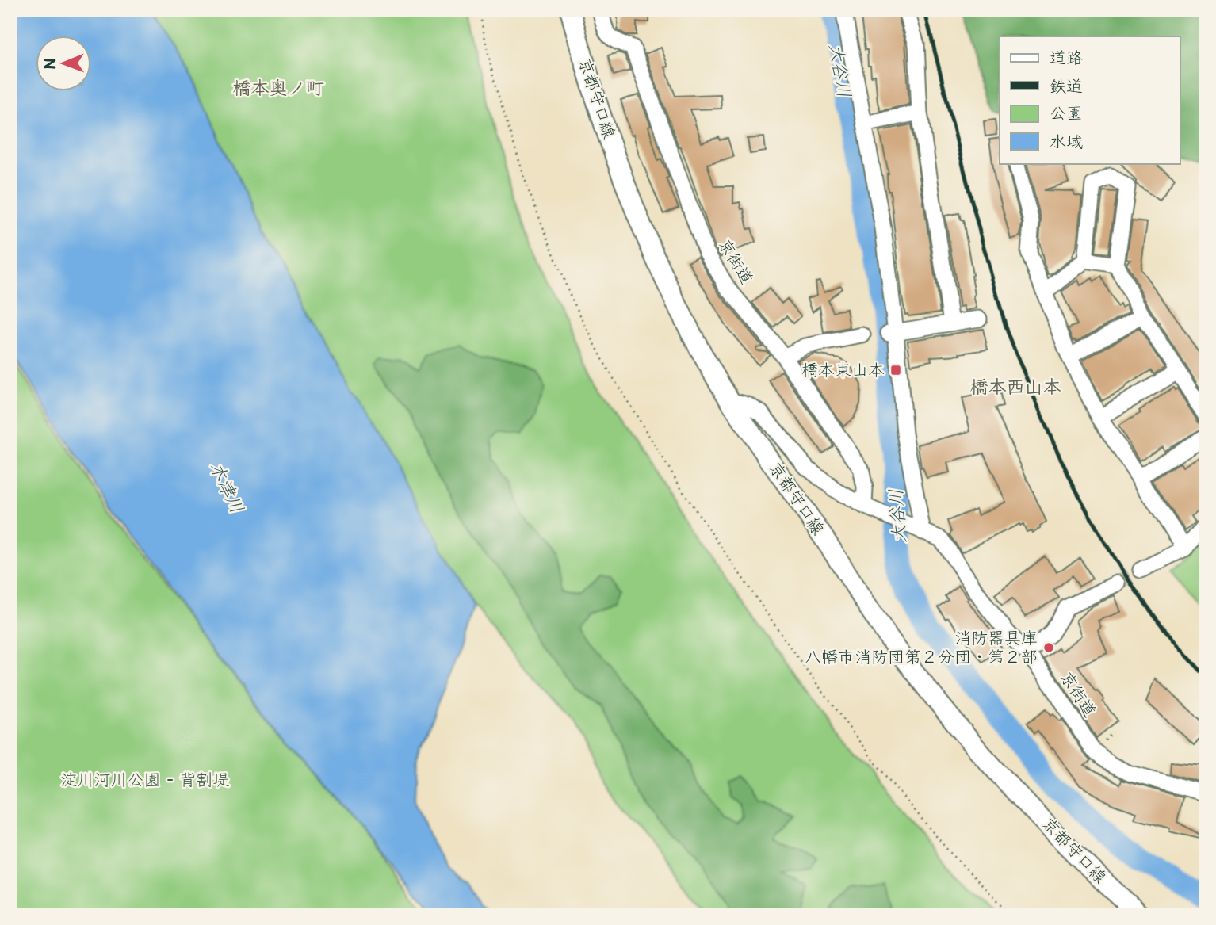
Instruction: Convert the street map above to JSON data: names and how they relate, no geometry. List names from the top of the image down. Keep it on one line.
{"streets":{"main road":["京都守口線"],"street":["京街道"]},"crossings":[["京都守口線","京街道"]],"districts":["橋本奥ノ町","橋本西山本"],"water":["大谷川","木津川"],"parks":["淀川河川公園 - 背割堤"],"places":{"transit":["橋本東山本"],"other":["消防器具庫 八幡市消防団第２分団・第２部"]},"legend":["道路","鉄道","公園","水域"],"north":"left"}
